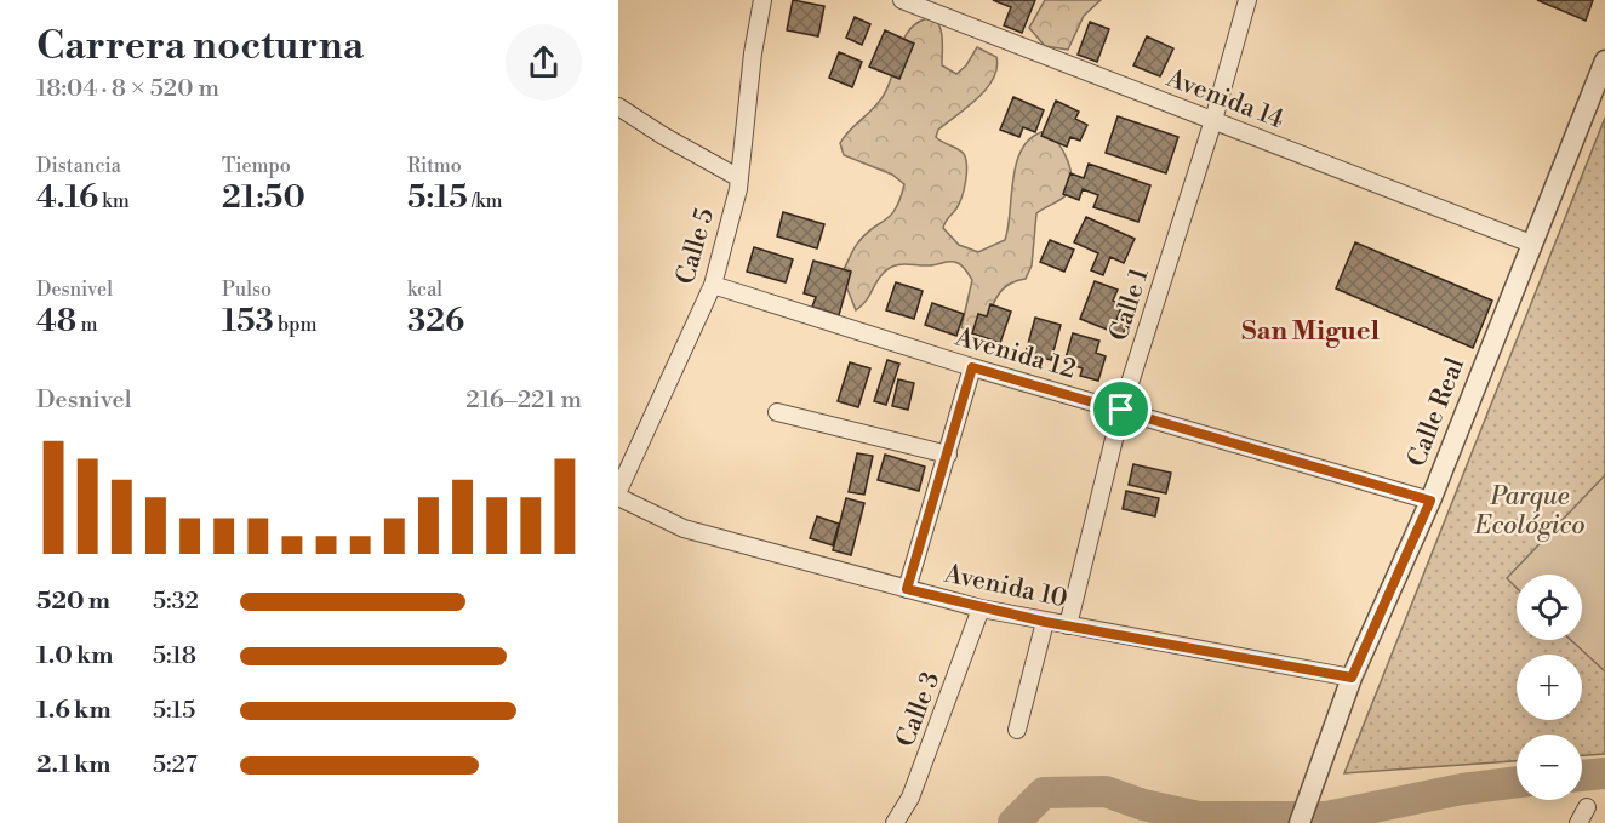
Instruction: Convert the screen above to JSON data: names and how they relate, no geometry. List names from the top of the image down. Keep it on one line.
{"streets":{"street":["Avenida 14","Calle 5","Calle 1","Avenida 12","Calle Real","Avenida 10","Calle 3"]},"crossings":[["Avenida 14","Calle 1"],["Avenida 14","Calle Real"],["Calle 5","Avenida 12"],["Calle 1","Avenida 12"],["Calle 1","Avenida 10"],["Avenida 12","Calle Real"],["Calle Real","Avenida 10"],["Avenida 10","Calle 3"]],"districts":["San Miguel"],"parks":["Parque Ecológico"],"page":{"heading":["Carrera nocturna","18:04 · 8 × 520 m"],"stats":[["Distancia","4.16 km"],["Tiempo","21:50"],["Ritmo","5:15 /km"],["Desnivel","48 m"],["Pulso","153 bpm"],["kcal","326"]],"chart":["Desnivel","216–221 m"],"list":[{"name":"520 m","note":"5:32"},{"name":"1.0 km","note":"5:18"},{"name":"1.6 km","note":"5:15"},{"name":"2.1 km","note":"5:27"}],"map_buttons":["+","−"]}}
